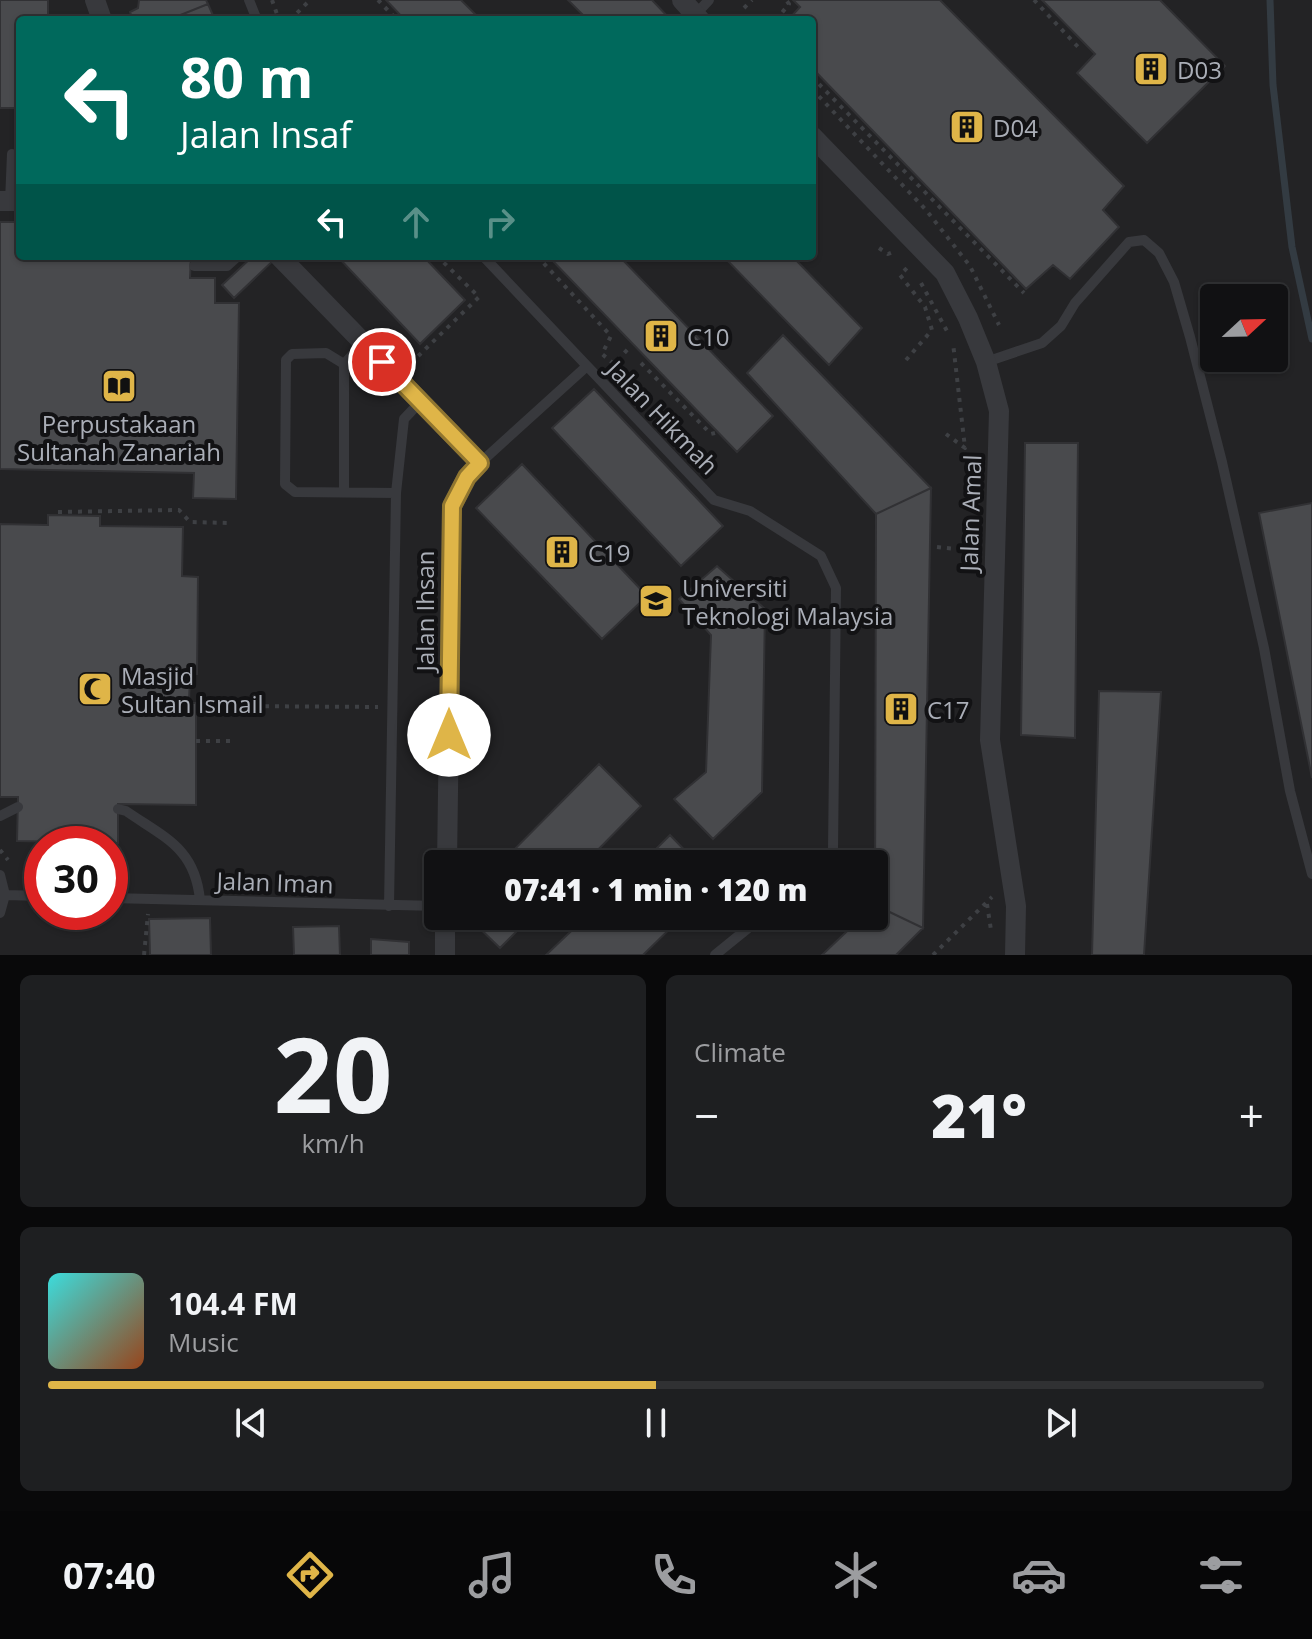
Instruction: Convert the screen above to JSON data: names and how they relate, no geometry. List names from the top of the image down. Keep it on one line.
{"streets":{"street":["Jalan Amal","Jalan Ihsan"],"lane":["Jalan Hikmah","Jalan Iman"]},"places":{"building":["D03","D04","C10","C19","C17"],"library":["Perpustakaan Sultanah Zanariah"],"school or university":["Universiti Teknologi Malaysia"],"mosque":["Masjid Sultan Ismail"]},"north":"right","page":{"turn":["80 m","Jalan Insaf"],"limit":"30","trip":"07:41 · 1 min · 120 m","tile":[["20","km/h"],"Climate"],"heat":["−","21°","+"],"song":["104.4 FM","Music"],"tabs":"07:40"}}
